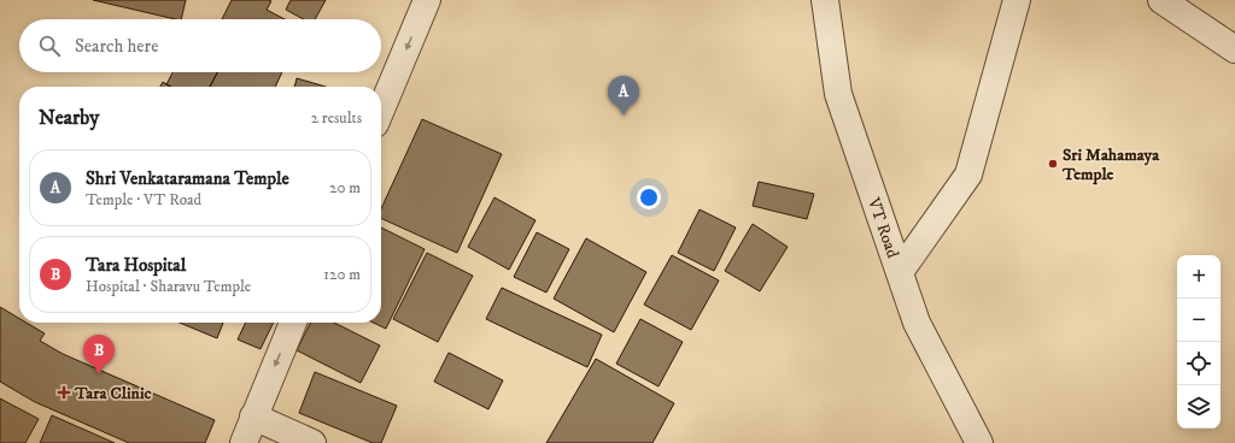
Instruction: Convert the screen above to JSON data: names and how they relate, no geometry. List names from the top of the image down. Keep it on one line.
{"streets":{"street":["VT Road"]},"places":{"other":["Sri Mahamaya Temple"],"health":["Tara Clinic"]},"page":{"search":"Search here","pins":["A","B"],"heading":["Nearby","2 results"],"list":[{"mark":"A","name":"Shri Venkataramana Temple","note":"Temple · VT Road","value":"20 m"},{"mark":"B","name":"Tara Hospital","note":"Hospital · Sharavu Temple","value":"120 m"}],"map_buttons":["+","−"]}}
